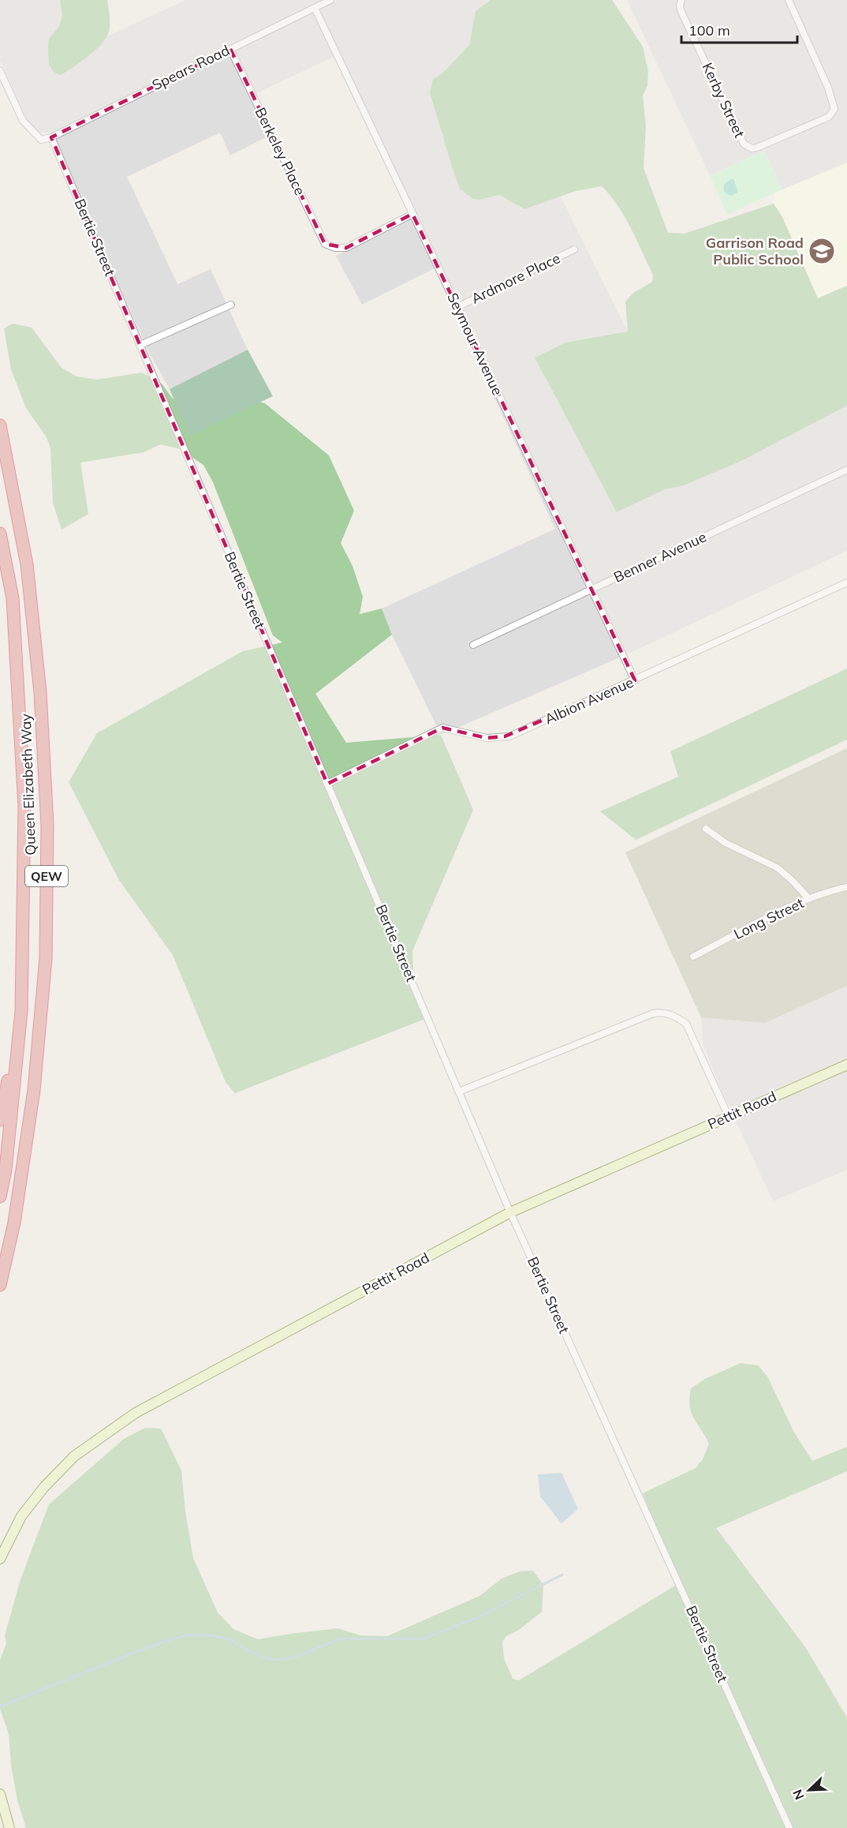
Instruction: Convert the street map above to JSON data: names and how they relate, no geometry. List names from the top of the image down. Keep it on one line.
{"streets":{"highway":["Queen Elizabeth Way","QEW"],"street":["Spears Road","Kerby Street","Berkeley Place","Bertie Street","Ardmore Place","Seymour Avenue","Benner Avenue","Albion Avenue","Long Street","Pettit Road"]},"crossings":[["Spears Road","Berkeley Place"],["Spears Road","Bertie Street"],["Spears Road","Seymour Avenue"],["Berkeley Place","Seymour Avenue"],["Bertie Street","Albion Avenue"],["Bertie Street","Pettit Road"],["Ardmore Place","Seymour Avenue"],["Seymour Avenue","Benner Avenue"],["Seymour Avenue","Albion Avenue"]],"places":{"school or university":["Garrison Road Public School"]},"scale_bar":"100 m","north":"bottom left"}
